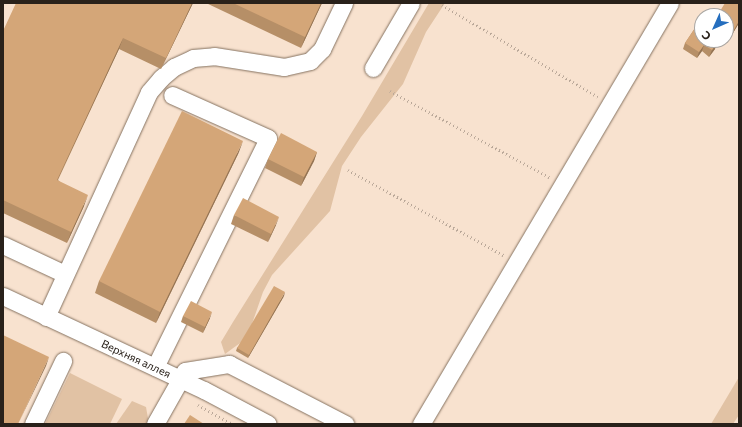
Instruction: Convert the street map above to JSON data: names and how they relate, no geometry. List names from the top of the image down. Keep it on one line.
{"streets":{"street":["Верхняя аллея"]},"north":"bottom left"}
